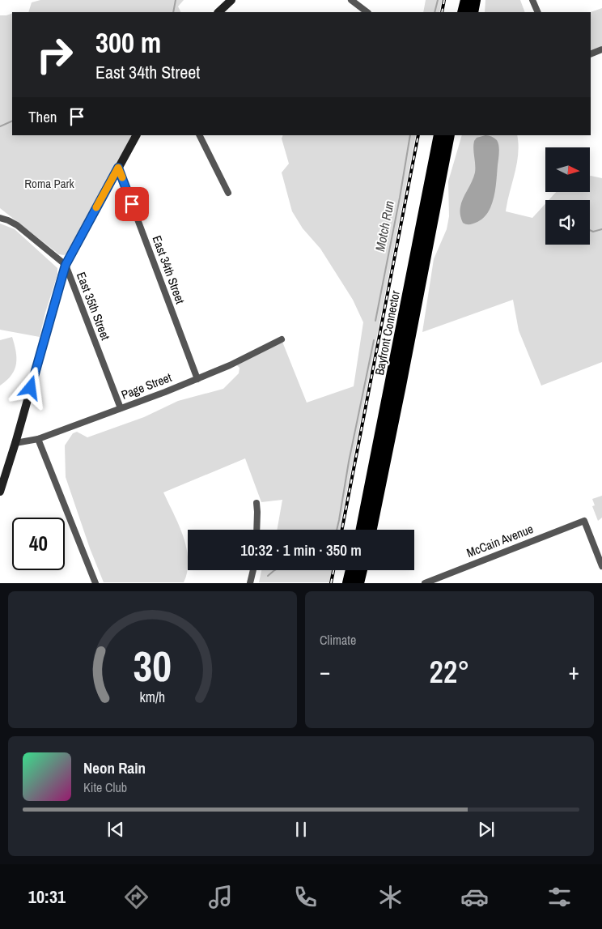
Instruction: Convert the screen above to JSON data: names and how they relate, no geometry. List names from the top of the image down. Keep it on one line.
{"streets":{"highway":["Bayfront Connector"],"street":["East 34th Street","East 35th Street","Page Street","McCain Avenue"]},"crossings":[["East 34th Street","Page Street"],["East 35th Street","Page Street"]],"water":["Motch Run"],"parks":["Roma Park"],"north":"right","page":{"turn":["300 m","East 34th Street"],"then":"Then","limit":"40","trip":"10:32 · 1 min · 350 m","tile":"Climate","heat":["−","22°","+"],"song":["Neon Rain","Kite Club"],"tabs":"10:31","gauge":["30","km/h"]}}
